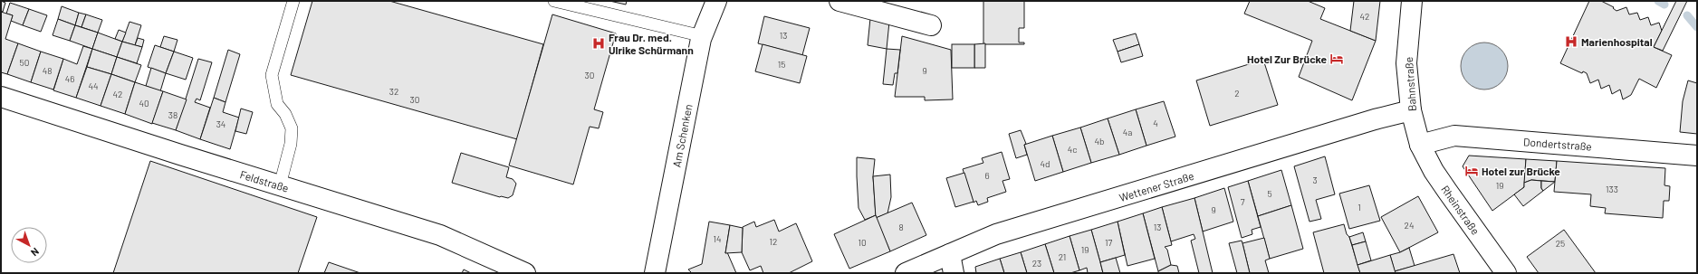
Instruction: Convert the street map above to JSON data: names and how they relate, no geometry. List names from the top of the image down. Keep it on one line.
{"streets":{"street":["Bahnstraße","Am Schenken","Dondertstraße","Feldstraße","Wettener Straße","Rheinstraße"]},"crossings":[["Bahnstraße","Dondertstraße"],["Bahnstraße","Wettener Straße"],["Bahnstraße","Rheinstraße"],["Dondertstraße","Rheinstraße"]],"places":{"hospital":["Marienhospital","Frau Dr. med. Ulrike Schürmann"],"hotel":["Hotel Zur Brücke","Hotel zur Brücke"]},"house_numbers":["42","13","50","15","48","9","30","46","44","32","2","42","30","40","38","4","34","4a","4b","4c","4d","6","3","19","133","5","7","1","9","24","8","13","14","12","10","17","25","19","21","23"],"north":"bottom right"}
